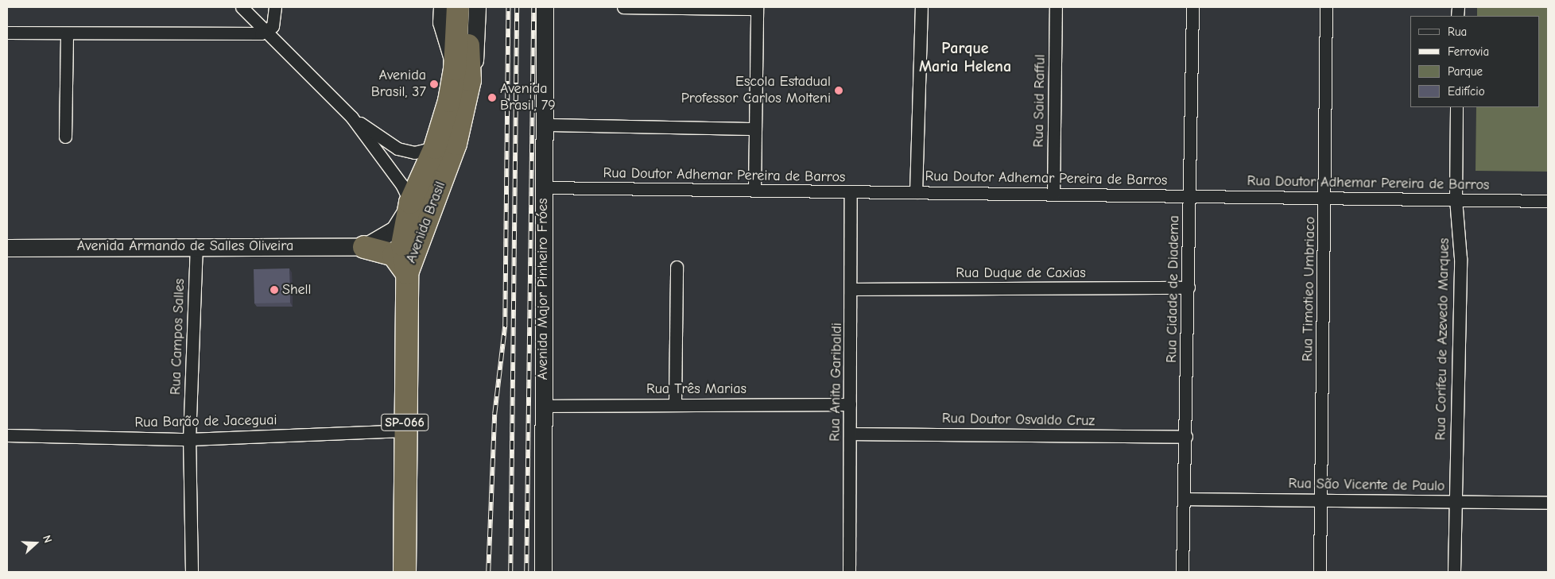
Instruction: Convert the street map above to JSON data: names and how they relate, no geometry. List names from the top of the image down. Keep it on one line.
{"streets":{"highway":["Avenida Brasil","SP-066"],"main road":["Avenida Armando de Salles Oliveira","Avenida Major Pinheiro Fróes"],"street":["Rua Said Rafful","Rua Doutor Adhemar Pereira de Barros","Rua Duque de Caxias","Rua Cidade de Diadema","Rua Timotieo Umbriaco","Rua Campos Salles","Rua Corifeu de Azevedo Marques","Rua Anita Garibaldi","Rua Três Marias","Rua Doutor Osvaldo Cruz","Rua Barão de Jaceguai","Rua São Vicente de Paulo"]},"crossings":[["Rua Said Rafful","Rua Doutor Adhemar Pereira de Barros"],["Rua Doutor Adhemar Pereira de Barros","Avenida Major Pinheiro Fróes"],["Rua Doutor Adhemar Pereira de Barros","Rua Cidade de Diadema"],["Rua Doutor Adhemar Pereira de Barros","Rua Timotieo Umbriaco"],["Rua Doutor Adhemar Pereira de Barros","Rua Corifeu de Azevedo Marques"],["Rua Doutor Adhemar Pereira de Barros","Rua Anita Garibaldi"],["Avenida Brasil","Avenida Armando de Salles Oliveira"],["Avenida Brasil","SP-066"],["Avenida Armando de Salles Oliveira","Rua Campos Salles"],["Rua Duque de Caxias","Rua Cidade de Diadema"],["Rua Duque de Caxias","Rua Anita Garibaldi"],["Avenida Major Pinheiro Fróes","Rua Três Marias"],["Rua Cidade de Diadema","Rua Doutor Osvaldo Cruz"],["Rua Cidade de Diadema","Rua São Vicente de Paulo"],["Rua Timotieo Umbriaco","Rua São Vicente de Paulo"],["Rua Campos Salles","Rua Barão de Jaceguai"],["Rua Corifeu de Azevedo Marques","Rua São Vicente de Paulo"],["Rua Anita Garibaldi","Rua Três Marias"],["Rua Anita Garibaldi","Rua Doutor Osvaldo Cruz"],["Rua Barão de Jaceguai","SP-066"]],"districts":["Parque Maria Helena"],"places":["Avenida Brasil, 37","Escola Estadual Professor Carlos Molteni","Avenida Brasil, 79","Shell"],"legend":["Rua","Ferrovia","Parque","Edifício"],"north":"right"}
